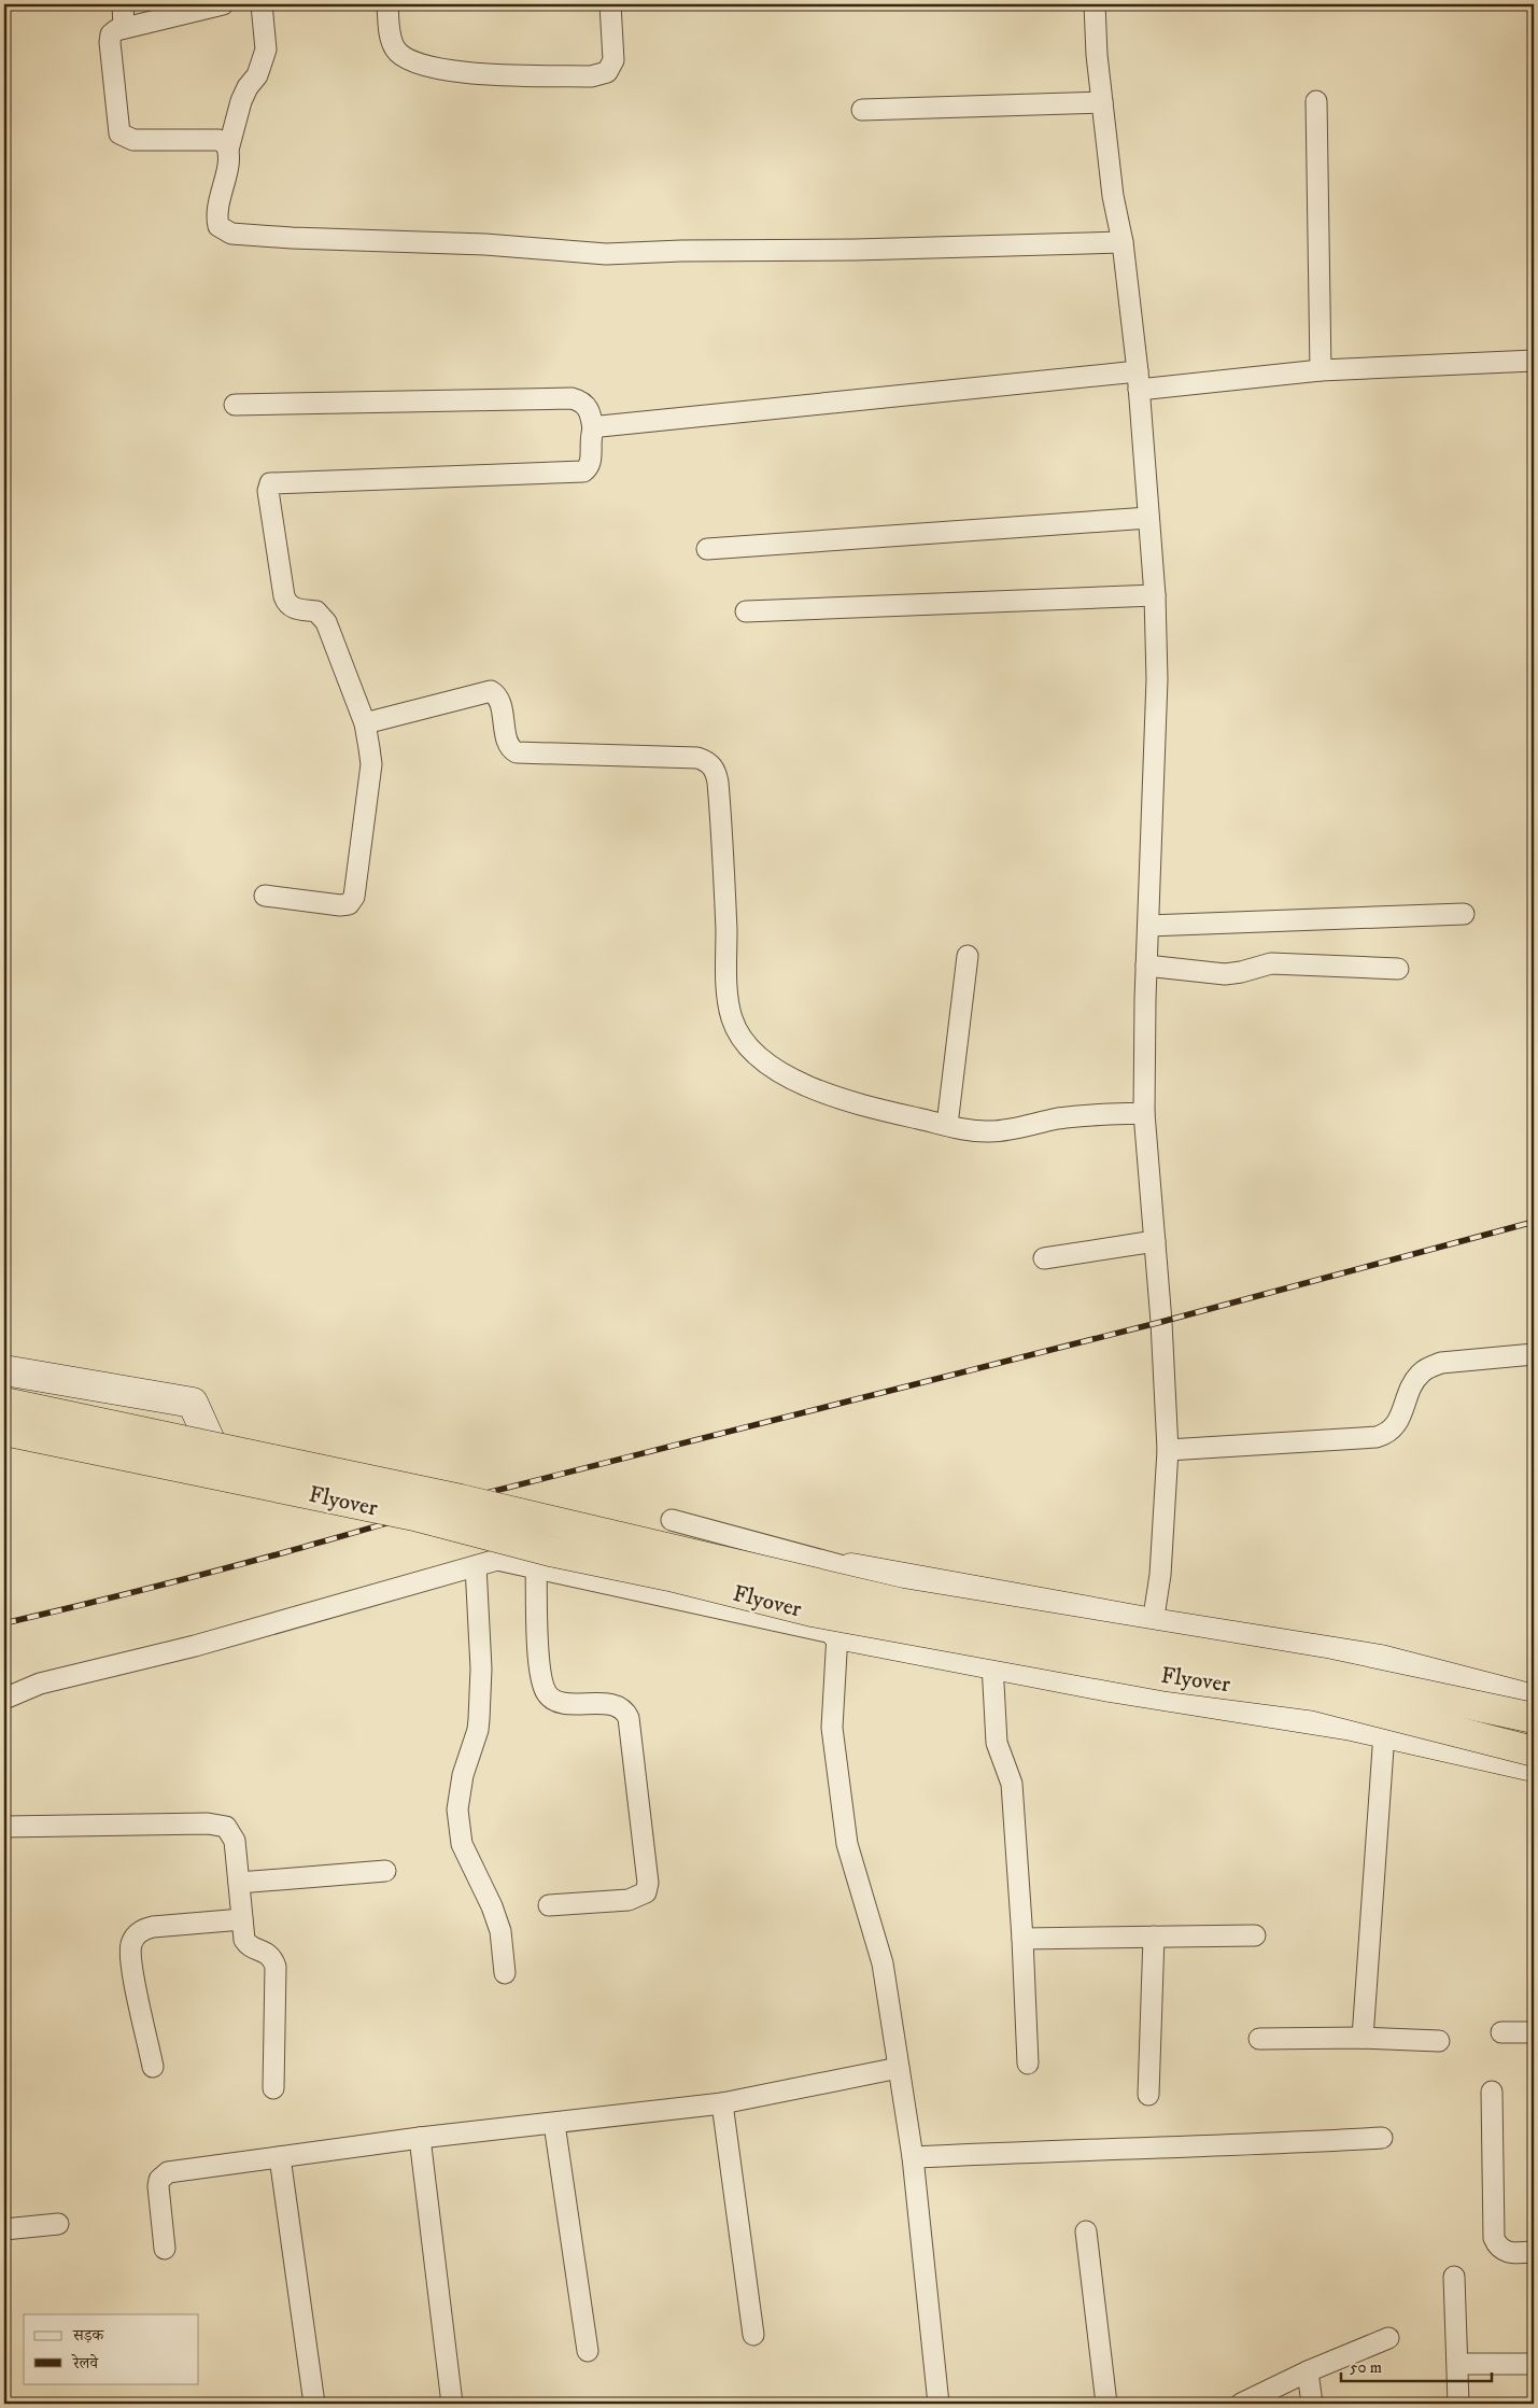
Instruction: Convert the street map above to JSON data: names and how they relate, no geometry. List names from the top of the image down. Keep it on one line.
{"streets":{"highway":["Flyover"]},"legend":["सड़क","रेलवे"],"scale_bar":"50 m"}
